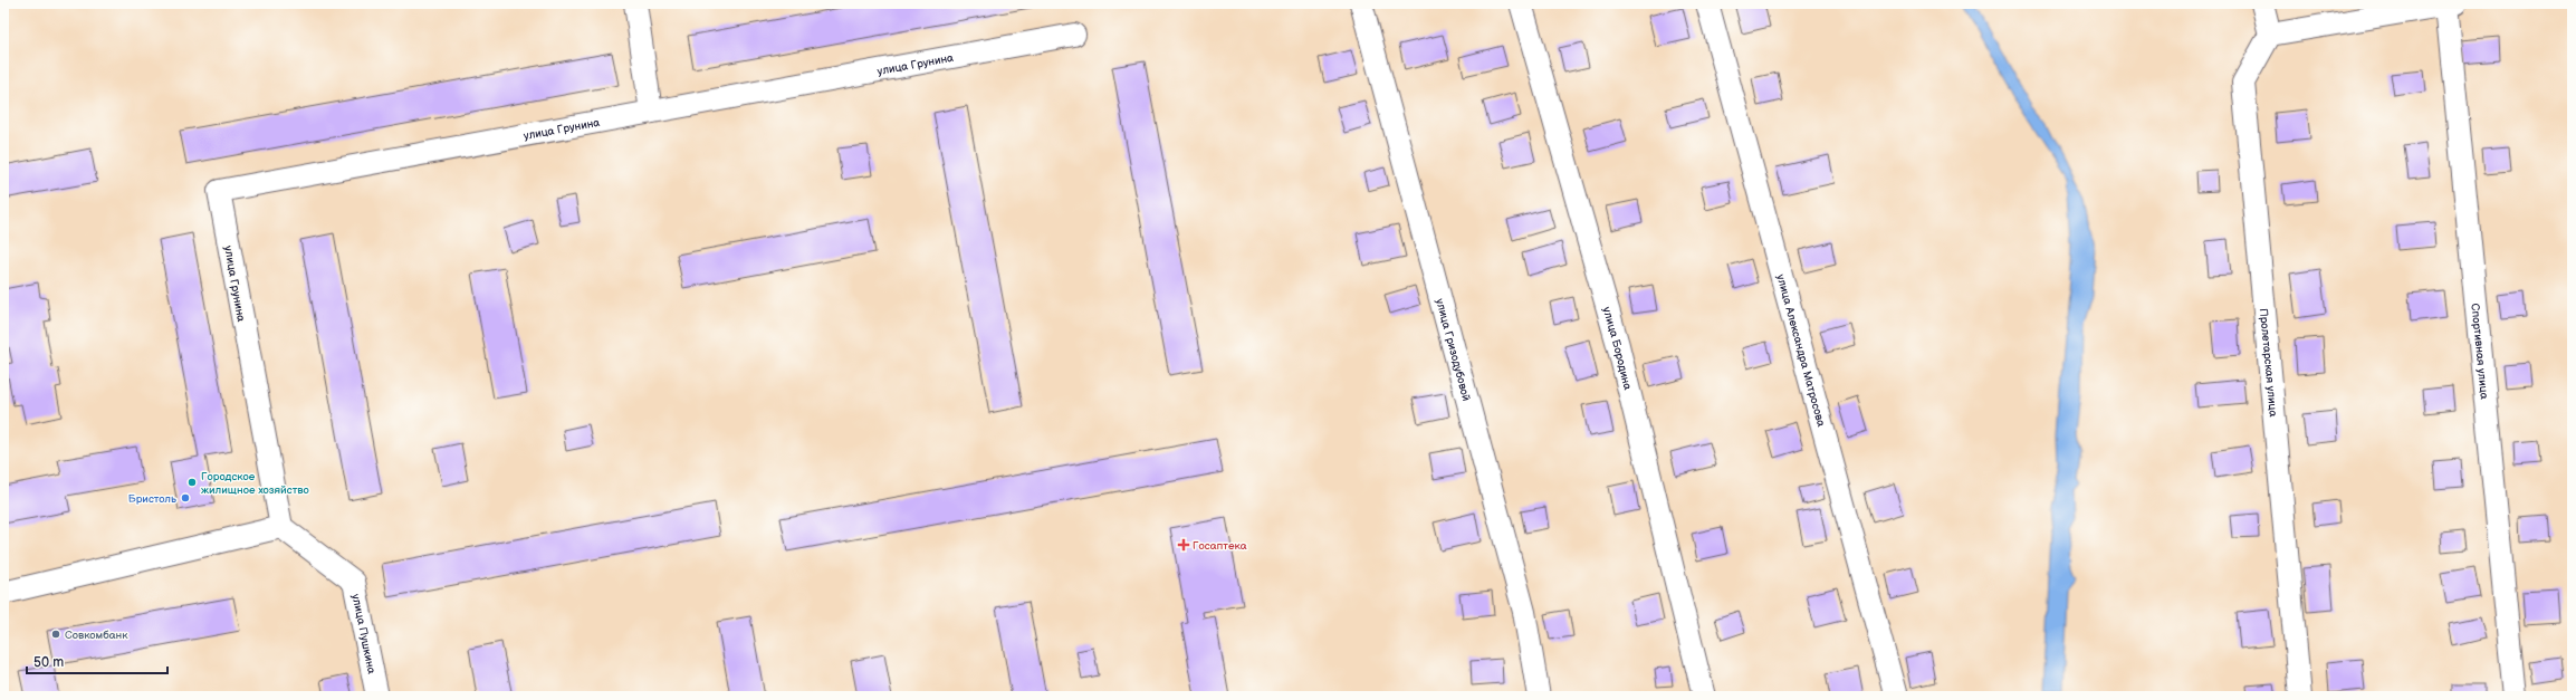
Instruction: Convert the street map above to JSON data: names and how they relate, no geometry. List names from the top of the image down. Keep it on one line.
{"streets":{"street":["улица Грунина","улица Бородина","улица Гризодубовой","улица Александра Матросова","Спортивная улица","Пролетарская улица","улица Пушкина"]},"crossings":[["улица Грунина","улица Пушкина"]],"places":{"other":["Городское жилищное хозяйство","Бристоль","Совкомбанк"],"health":["Госаптека"]},"scale_bar":"50 m"}
